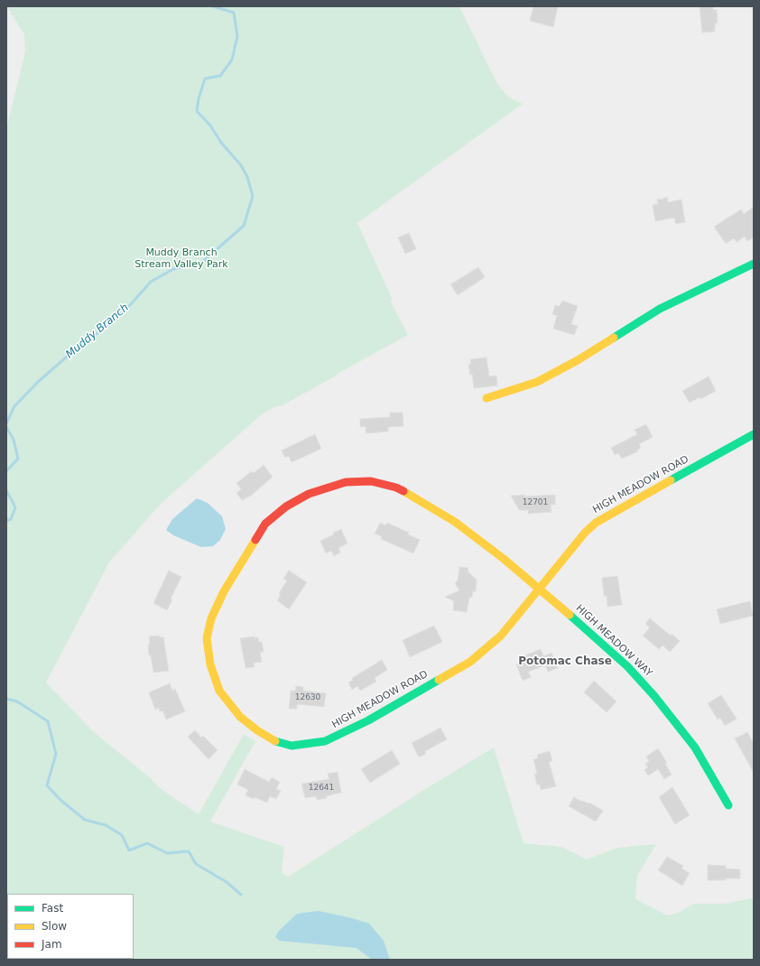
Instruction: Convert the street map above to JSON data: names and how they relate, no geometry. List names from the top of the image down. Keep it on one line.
{"streets":{"street":["HIGH MEADOW ROAD","HIGH MEADOW WAY"]},"crossings":[["HIGH MEADOW ROAD","HIGH MEADOW WAY"]],"districts":["Potomac Chase"],"water":["Muddy Branch"],"parks":["Muddy Branch Stream Valley Park"],"house_numbers":["12701","12630","12641"],"legend":["Fast","Slow","Jam"]}
